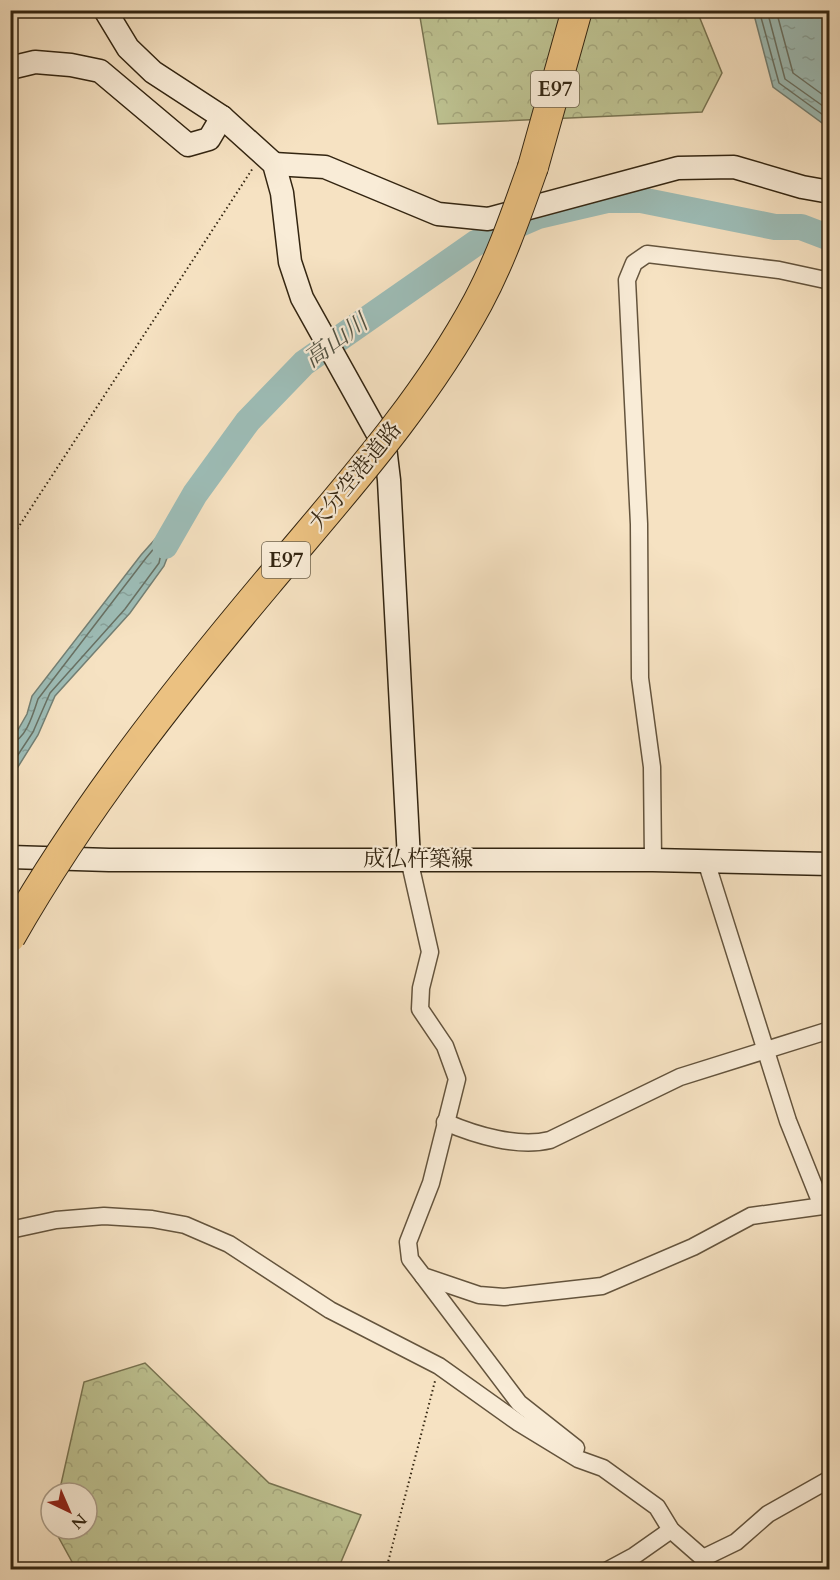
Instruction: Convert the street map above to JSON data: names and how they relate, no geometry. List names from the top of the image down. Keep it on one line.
{"streets":{"highway":["E97","大分空港道路"],"street":["成仏杵築線"]},"water":["高山川"],"north":"bottom right"}
